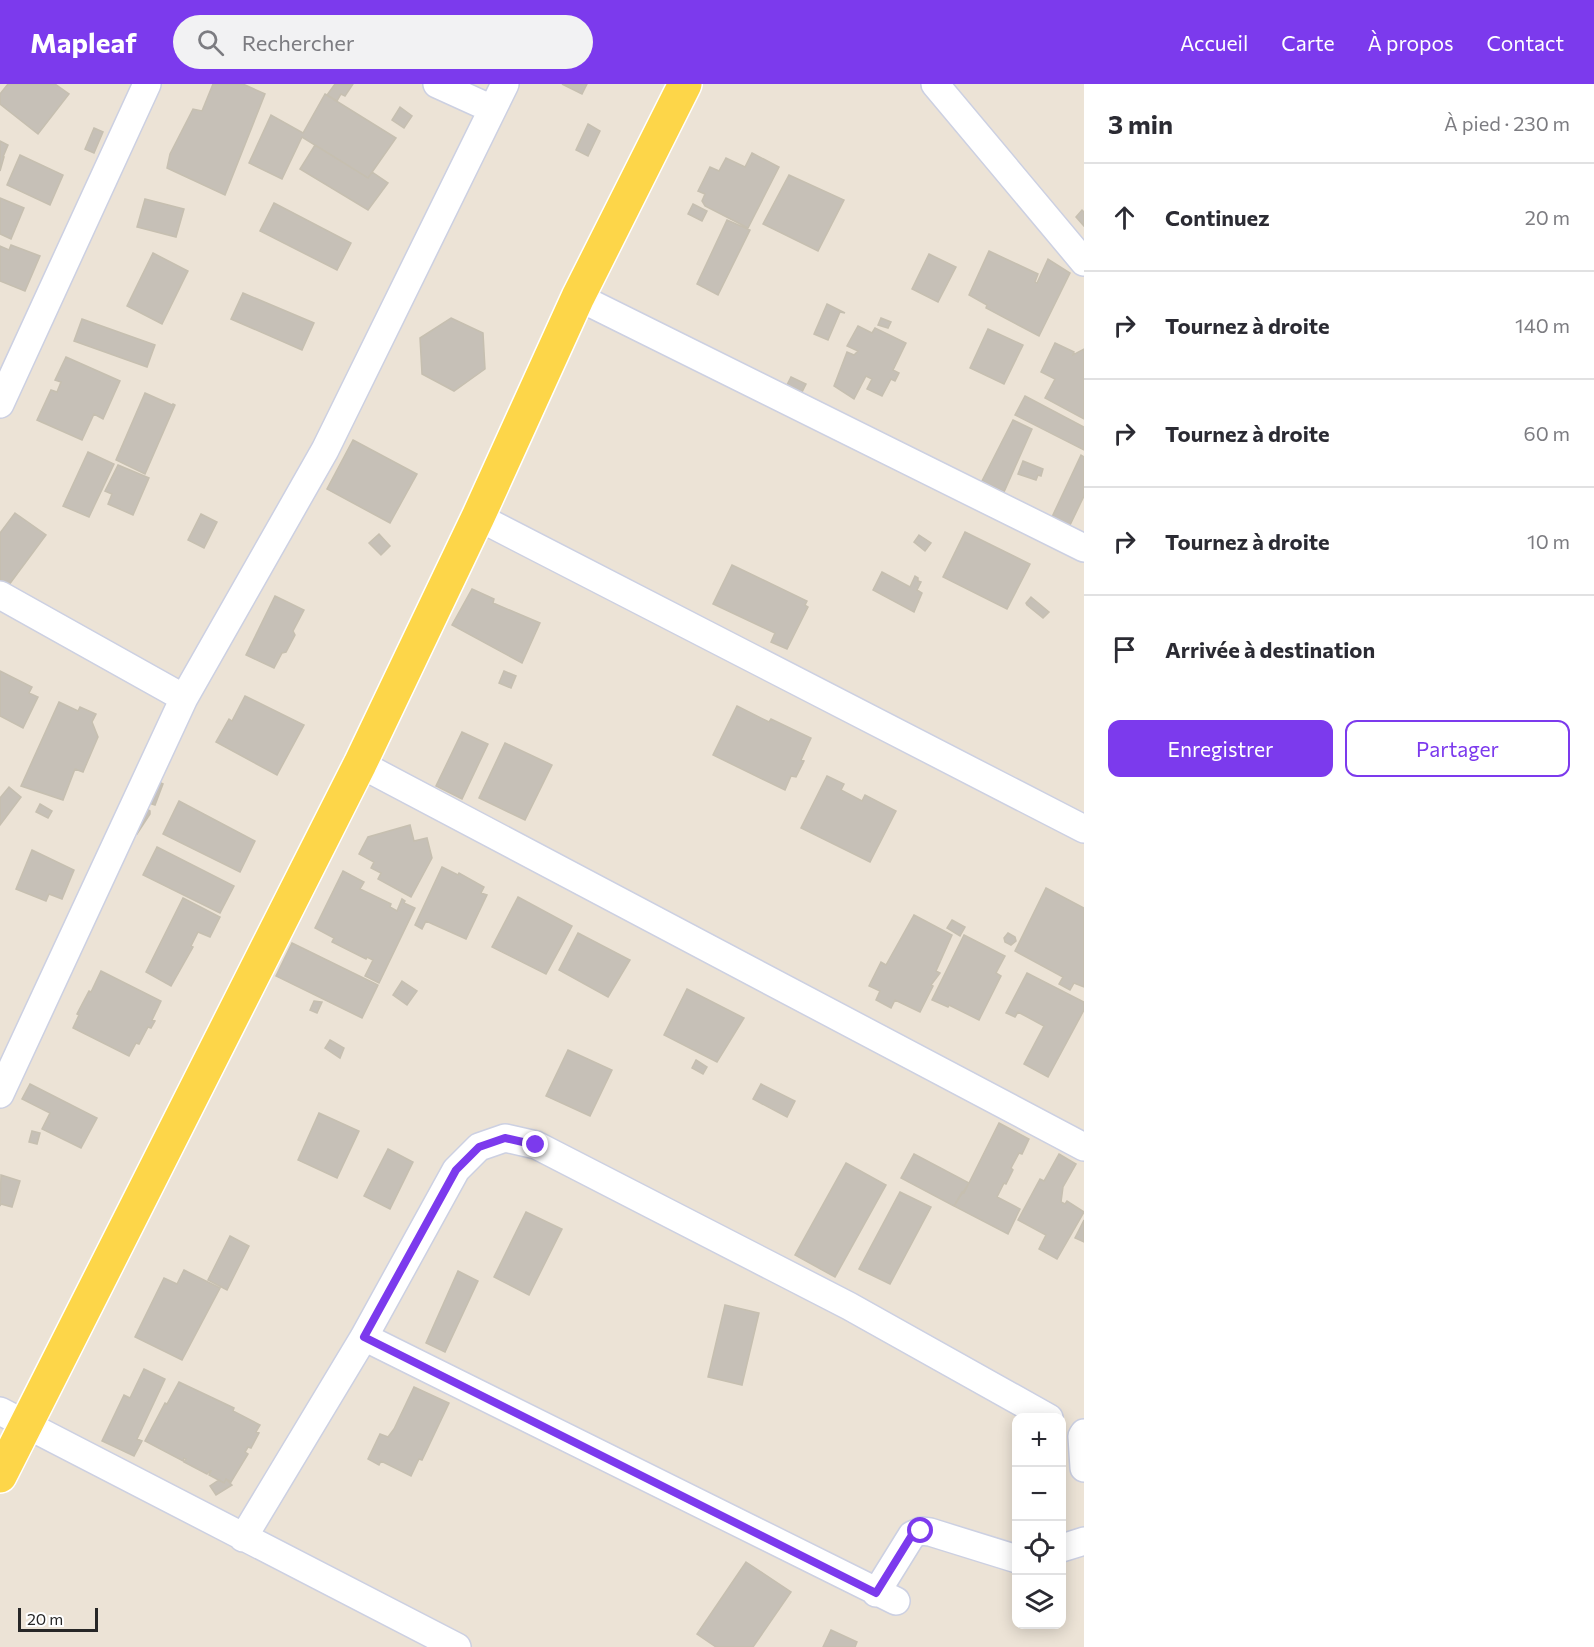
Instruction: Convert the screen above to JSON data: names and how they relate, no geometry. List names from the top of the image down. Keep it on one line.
{"scale_bar":"20 m","page":{"header":"Mapleaf","search":"Rechercher","nav":["Accueil","Carte","À propos","Contact"],"heading":["3 min","À pied · 230 m"],"list":[["Continuez","20 m"],["Tournez à droite","140 m"],["Tournez à droite","60 m"],["Tournez à droite","10 m"],"Arrivée à destination"],"buttons":["Enregistrer","Partager"],"map_buttons":["+","−"],"scale":"20 m"}}
